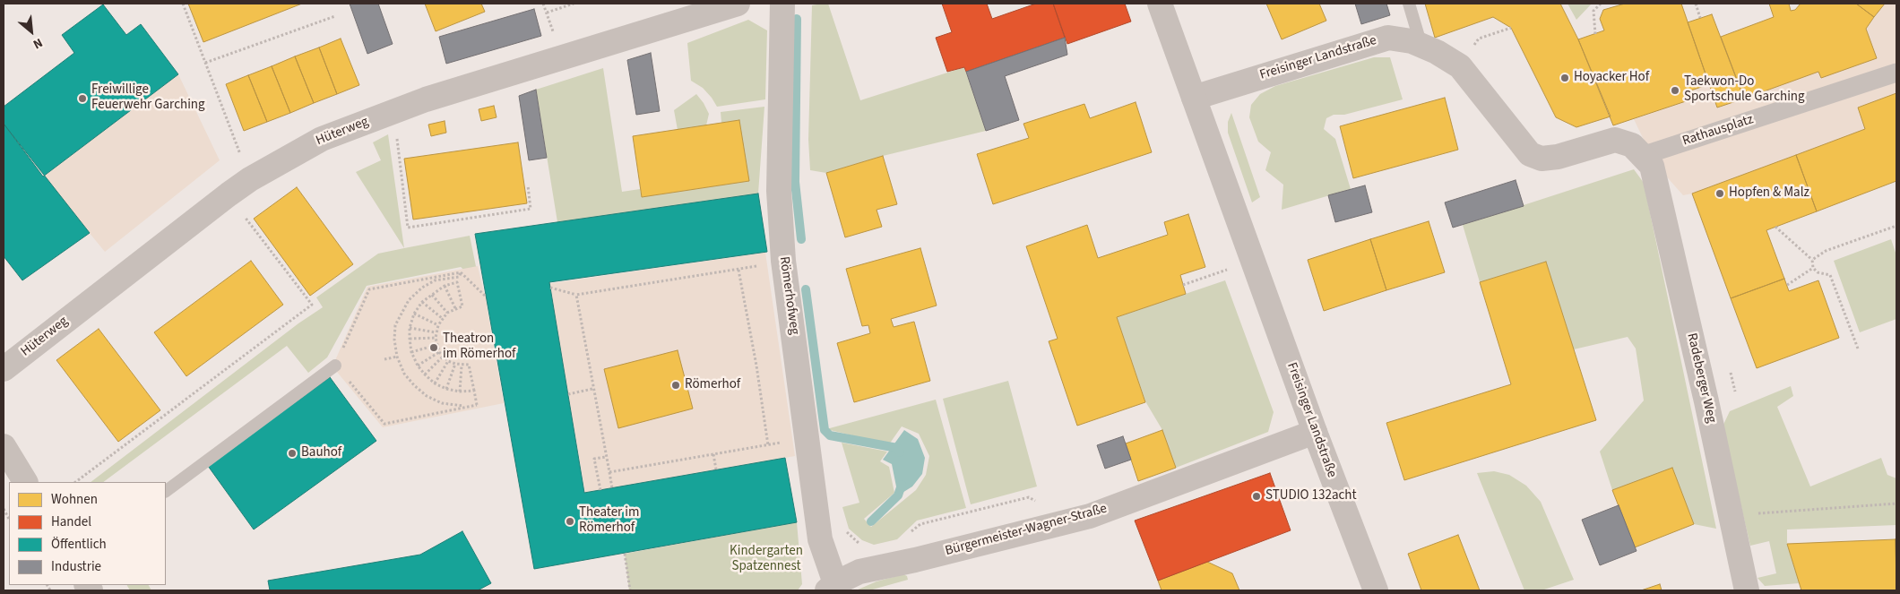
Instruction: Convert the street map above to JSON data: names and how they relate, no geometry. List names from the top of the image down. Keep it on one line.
{"streets":{"street":["Freisinger Landstraße","Rathausplatz","Hüterweg","Römerhofweg","Radeberger Weg","Bürgermeister-Wagner-Straße"]},"crossings":[["Freisinger Landstraße","Rathausplatz"],["Freisinger Landstraße","Radeberger Weg"],["Freisinger Landstraße","Bürgermeister-Wagner-Straße"],["Rathausplatz","Radeberger Weg"],["Römerhofweg","Bürgermeister-Wagner-Straße"]],"parks":["Kindergarten Spatzennest"],"places":["Hoyacker Hof","Taekwon-Do Sportschule Garching","Freiwillige Feuerwehr Garching","Hopfen & Malz","Theatron im Römerhof","Römerhof","Bauhof","STUDIO 132acht","Theater im Römerhof"],"legend":["Wohnen","Handel","Öffentlich","Industrie"],"north":"bottom right"}
